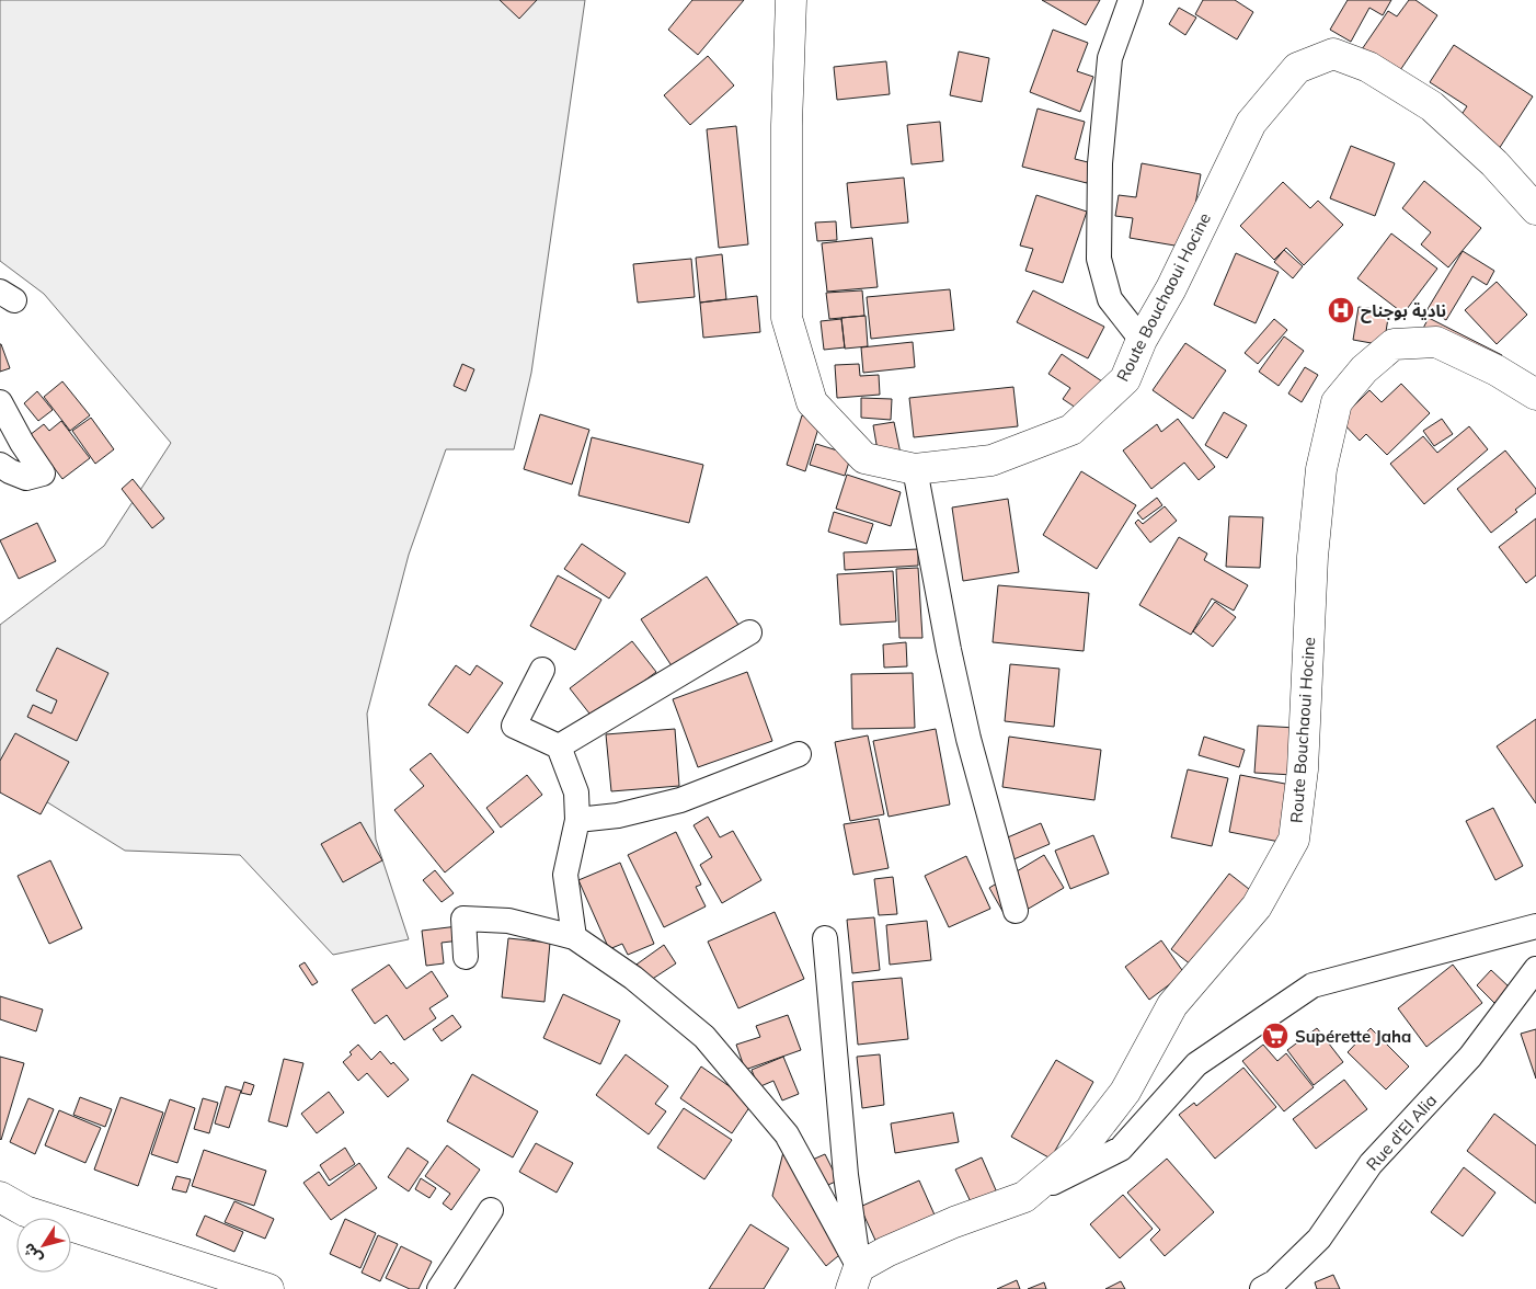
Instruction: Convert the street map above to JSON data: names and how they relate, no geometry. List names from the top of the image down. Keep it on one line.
{"streets":{"street":["Route Bouchaoui Hocine","Rue d'El Alia"]},"places":{"hospital":["نادية بوجناح"],"supermarket":["Supérette Jaha"]},"north":"bottom left"}
